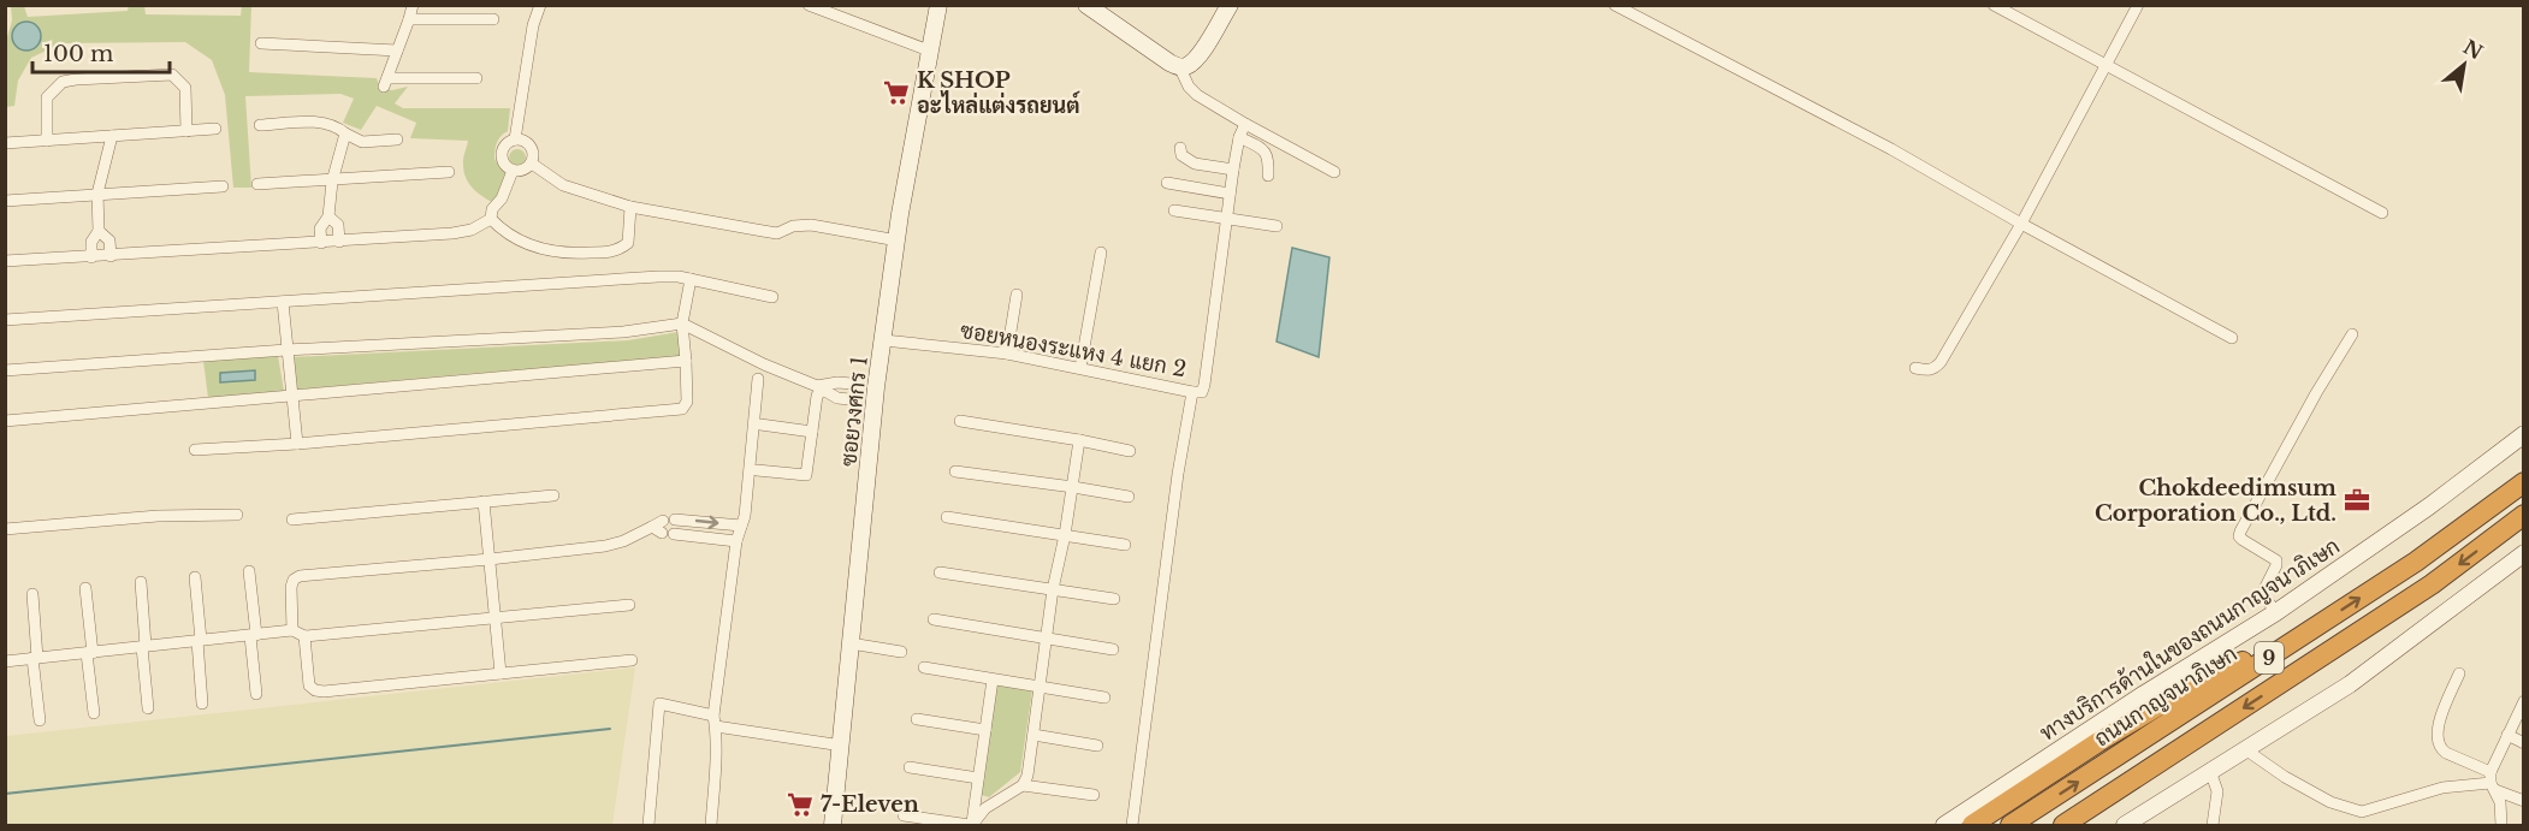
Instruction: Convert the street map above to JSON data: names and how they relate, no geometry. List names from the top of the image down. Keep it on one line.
{"streets":{"highway":["9","ถนนกาญจนาภิเษก"],"main road":["ซอยวงศกร 1","ทางบริการด้านในของถนนกาญจนาภิเษก"],"street":["ซอยหนองระแหง 4 แยก 2"]},"crossings":[["ซอยหนองระแหง 4 แยก 2","ซอยวงศกร 1"]],"places":{"supermarket":["K SHOP อะไหล่แต่งรถยนต์","7-Eleven"],"office":["Chokdeedimsum Corporation Co., Ltd."]},"scale_bar":"100 m","north":"top right"}
